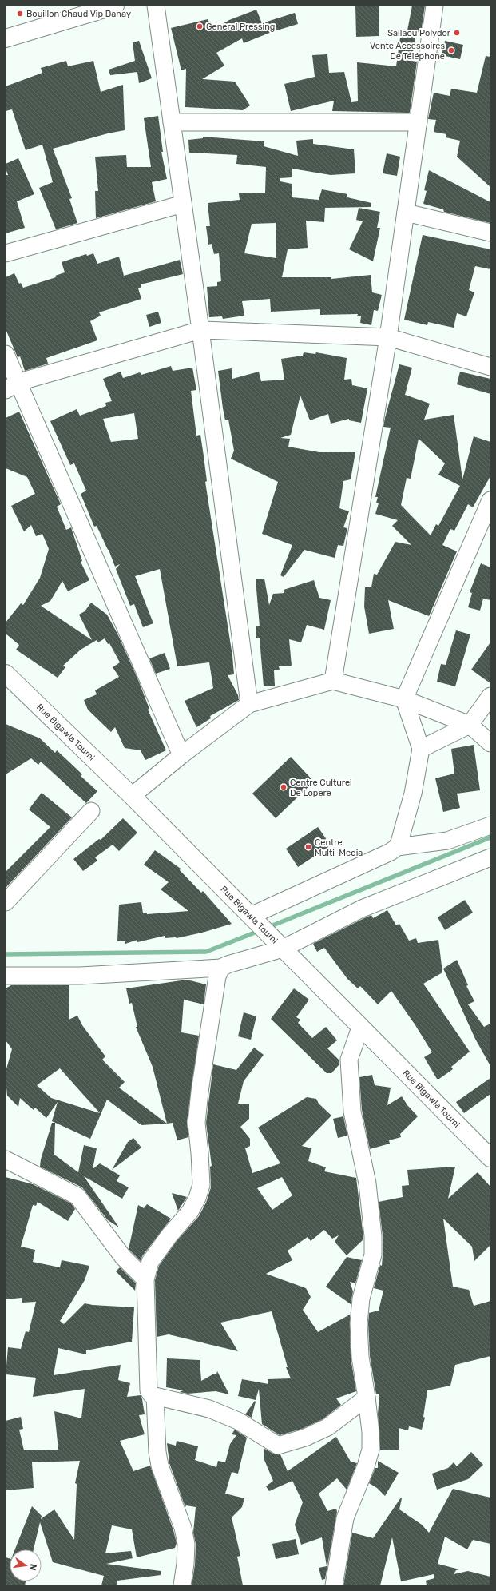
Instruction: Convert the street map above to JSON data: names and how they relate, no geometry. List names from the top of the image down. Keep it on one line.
{"streets":{"street":["Rue Bigawla Toumi"]},"places":["Bouillon Chaud Vip Danay","General Pressing","Sallaou Polydor","Vente Accessoires De Téléphone","Centre Culturel De Lopere","Centre Multi-Media"],"north":"right"}
